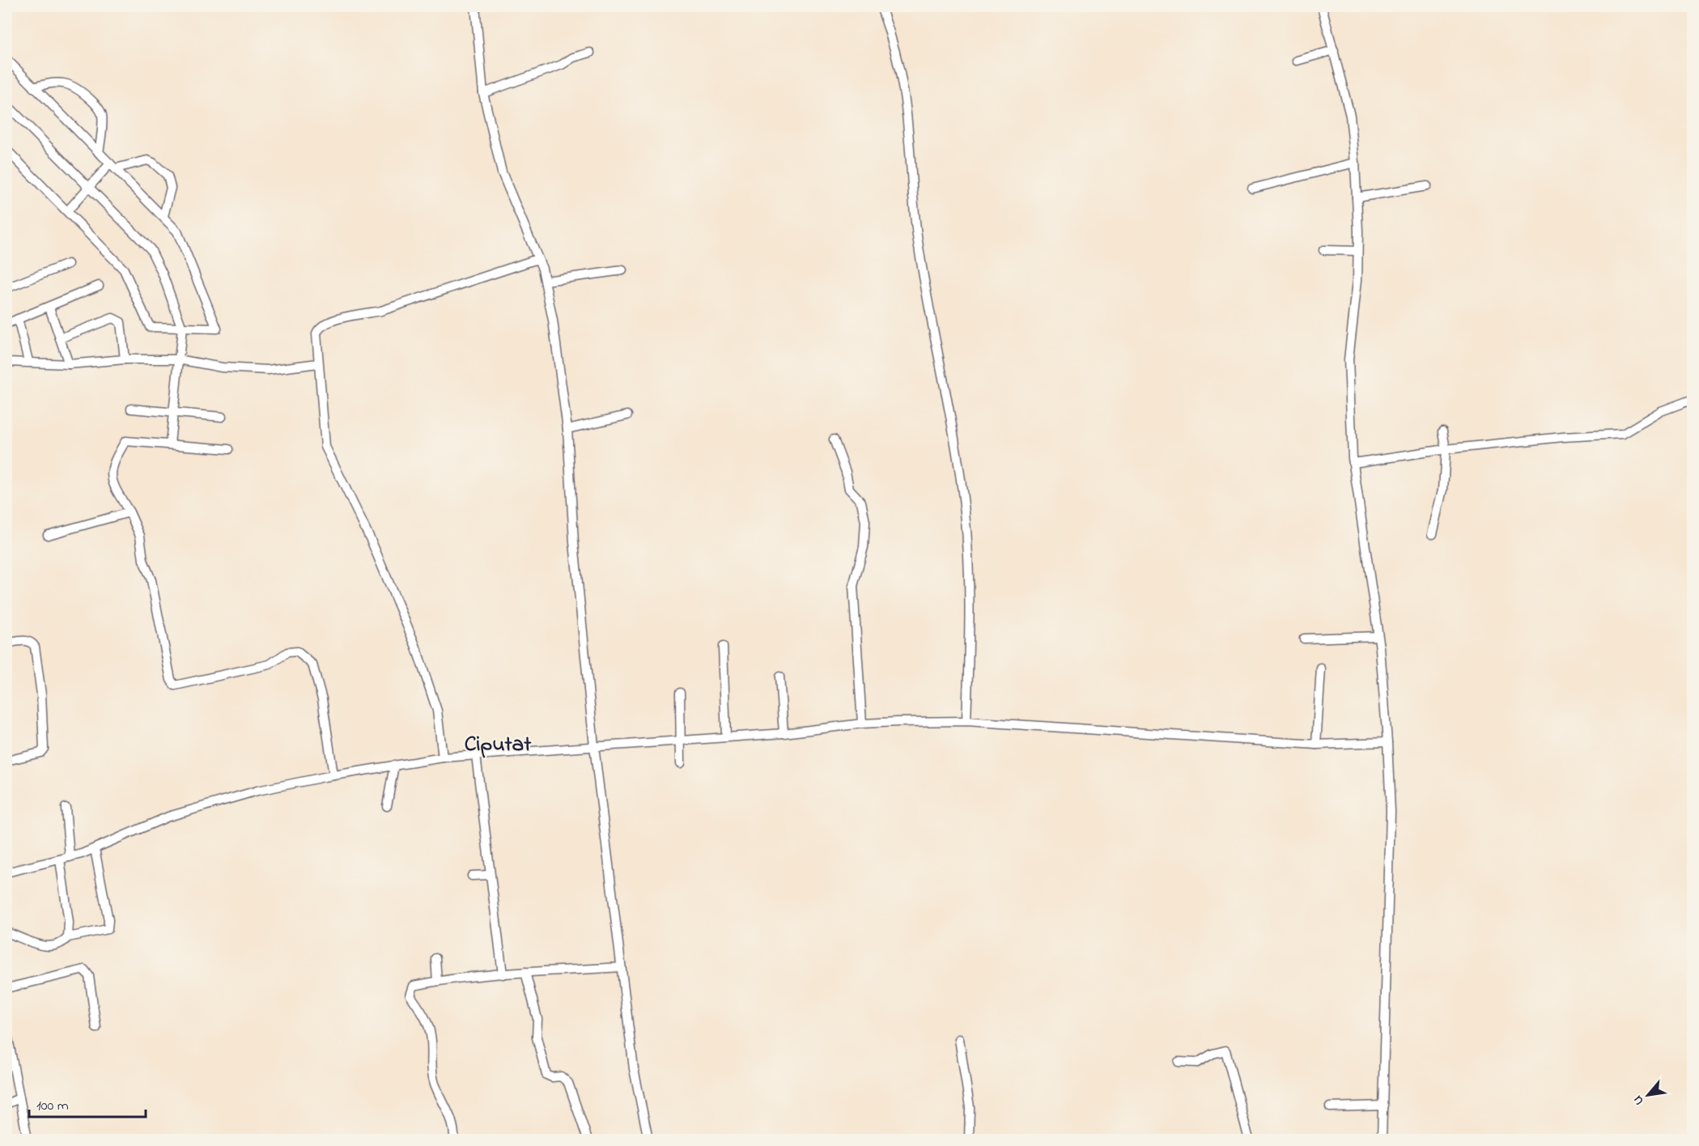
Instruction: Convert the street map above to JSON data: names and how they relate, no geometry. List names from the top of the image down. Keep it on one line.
{"districts":["Ciputat"],"scale_bar":"100 m","north":"bottom left"}
